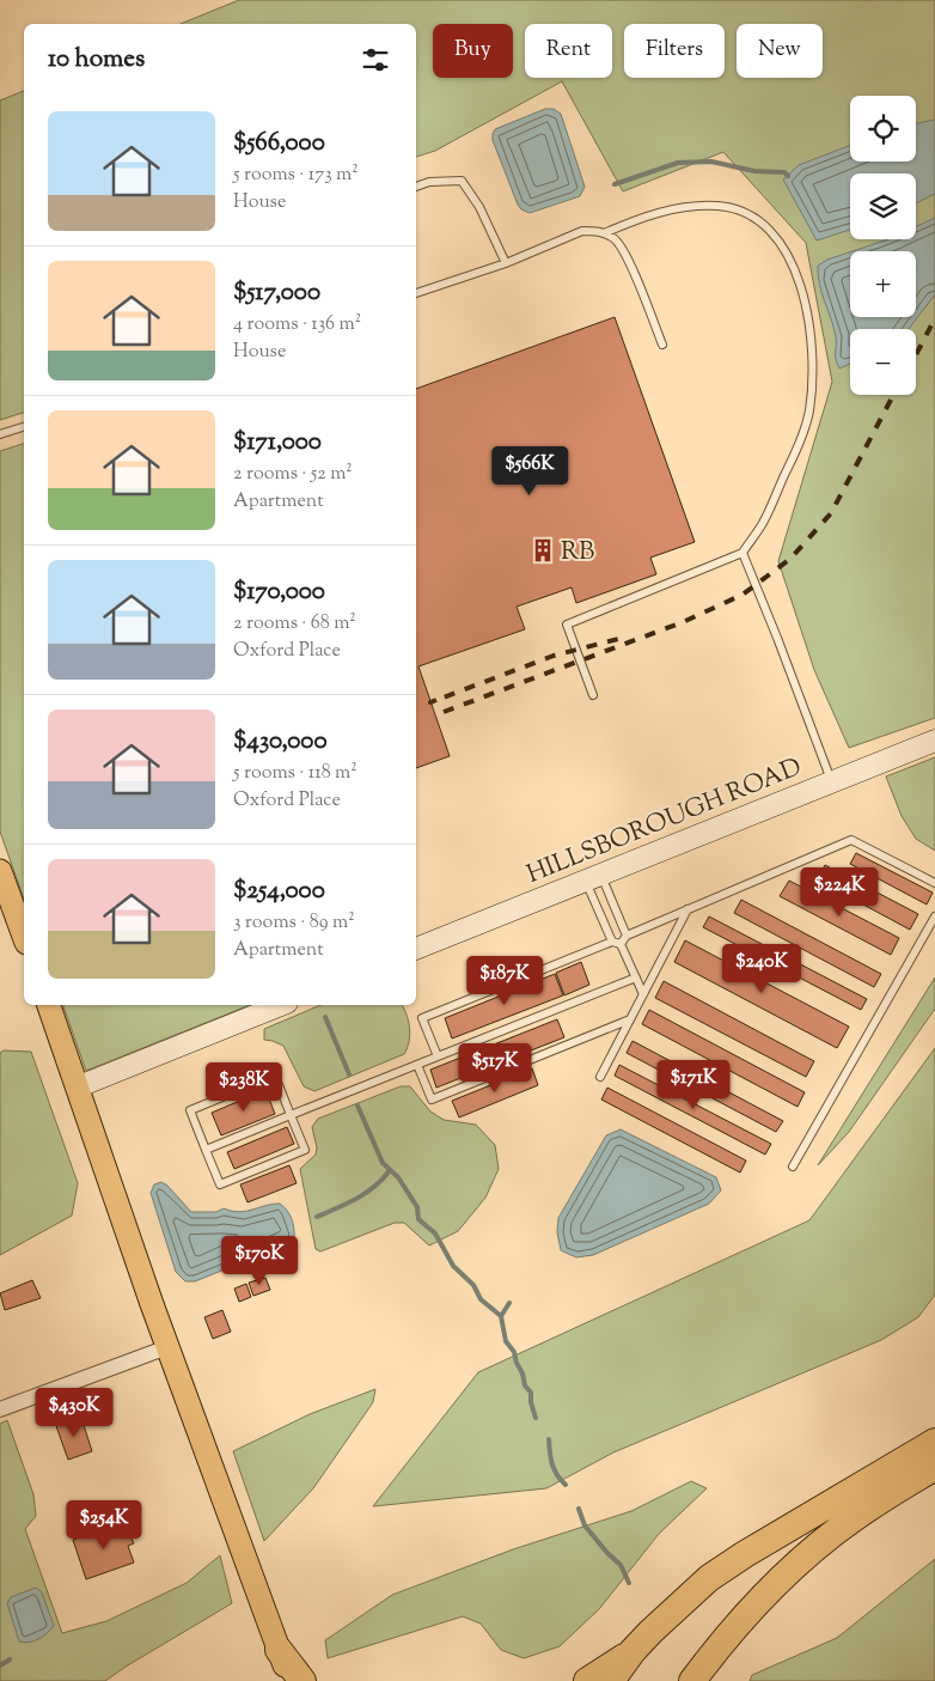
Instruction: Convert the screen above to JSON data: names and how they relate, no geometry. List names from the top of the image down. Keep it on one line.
{"streets":{"street":["HILLSBOROUGH ROAD"]},"places":{"building":["RB"]},"page":{"chip":["Buy","Rent","Filters","New"],"heading":"10 homes","map_buttons":["+","−"],"list":[{"name":"$566,000","note":"5 rooms · 173 m² · House"},{"name":"$517,000","note":"4 rooms · 136 m² · House"},{"name":"$171,000","note":"2 rooms · 52 m² · Apartment"},{"name":"$170,000","note":"2 rooms · 68 m² · Oxford Place"},{"name":"$430,000","note":"5 rooms · 118 m² · Oxford Place"},{"name":"$254,000","note":"3 rooms · 89 m² · Apartment"}],"price":["$566K","$224K","$240K","$187K","$517K","$171K","$238K","$170K","$430K","$254K"]}}
